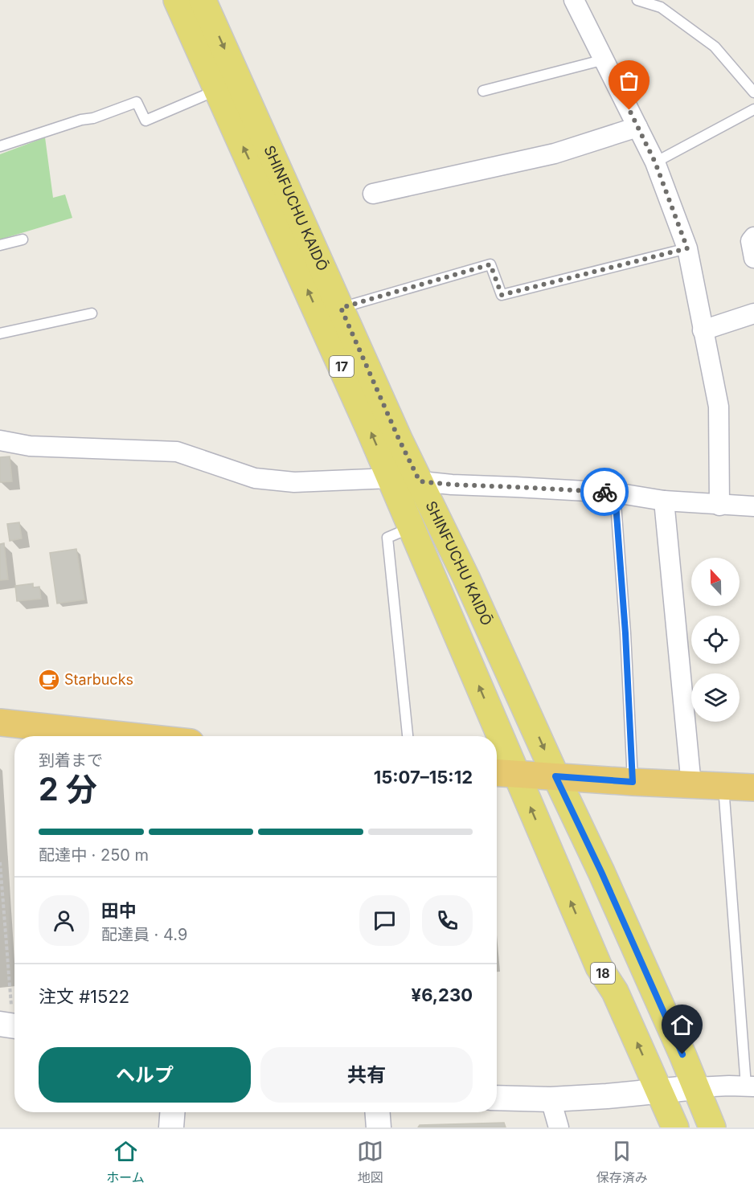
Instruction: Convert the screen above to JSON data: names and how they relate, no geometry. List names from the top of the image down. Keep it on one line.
{"streets":{"main road":["SHINFUCHU KAIDŌ","17","18"]},"places":{"cafe":["Starbucks"]},"north":"top","page":{"heading":["2 分","到着まで","15:07–15:12"],"panel":["田中","配達員 · 4.9","注文 #1522","¥6,230"],"bar":"配達中 · 250 m","buttons":["ヘルプ","共有"],"tabs":["ホーム","地図","保存済み"]}}
